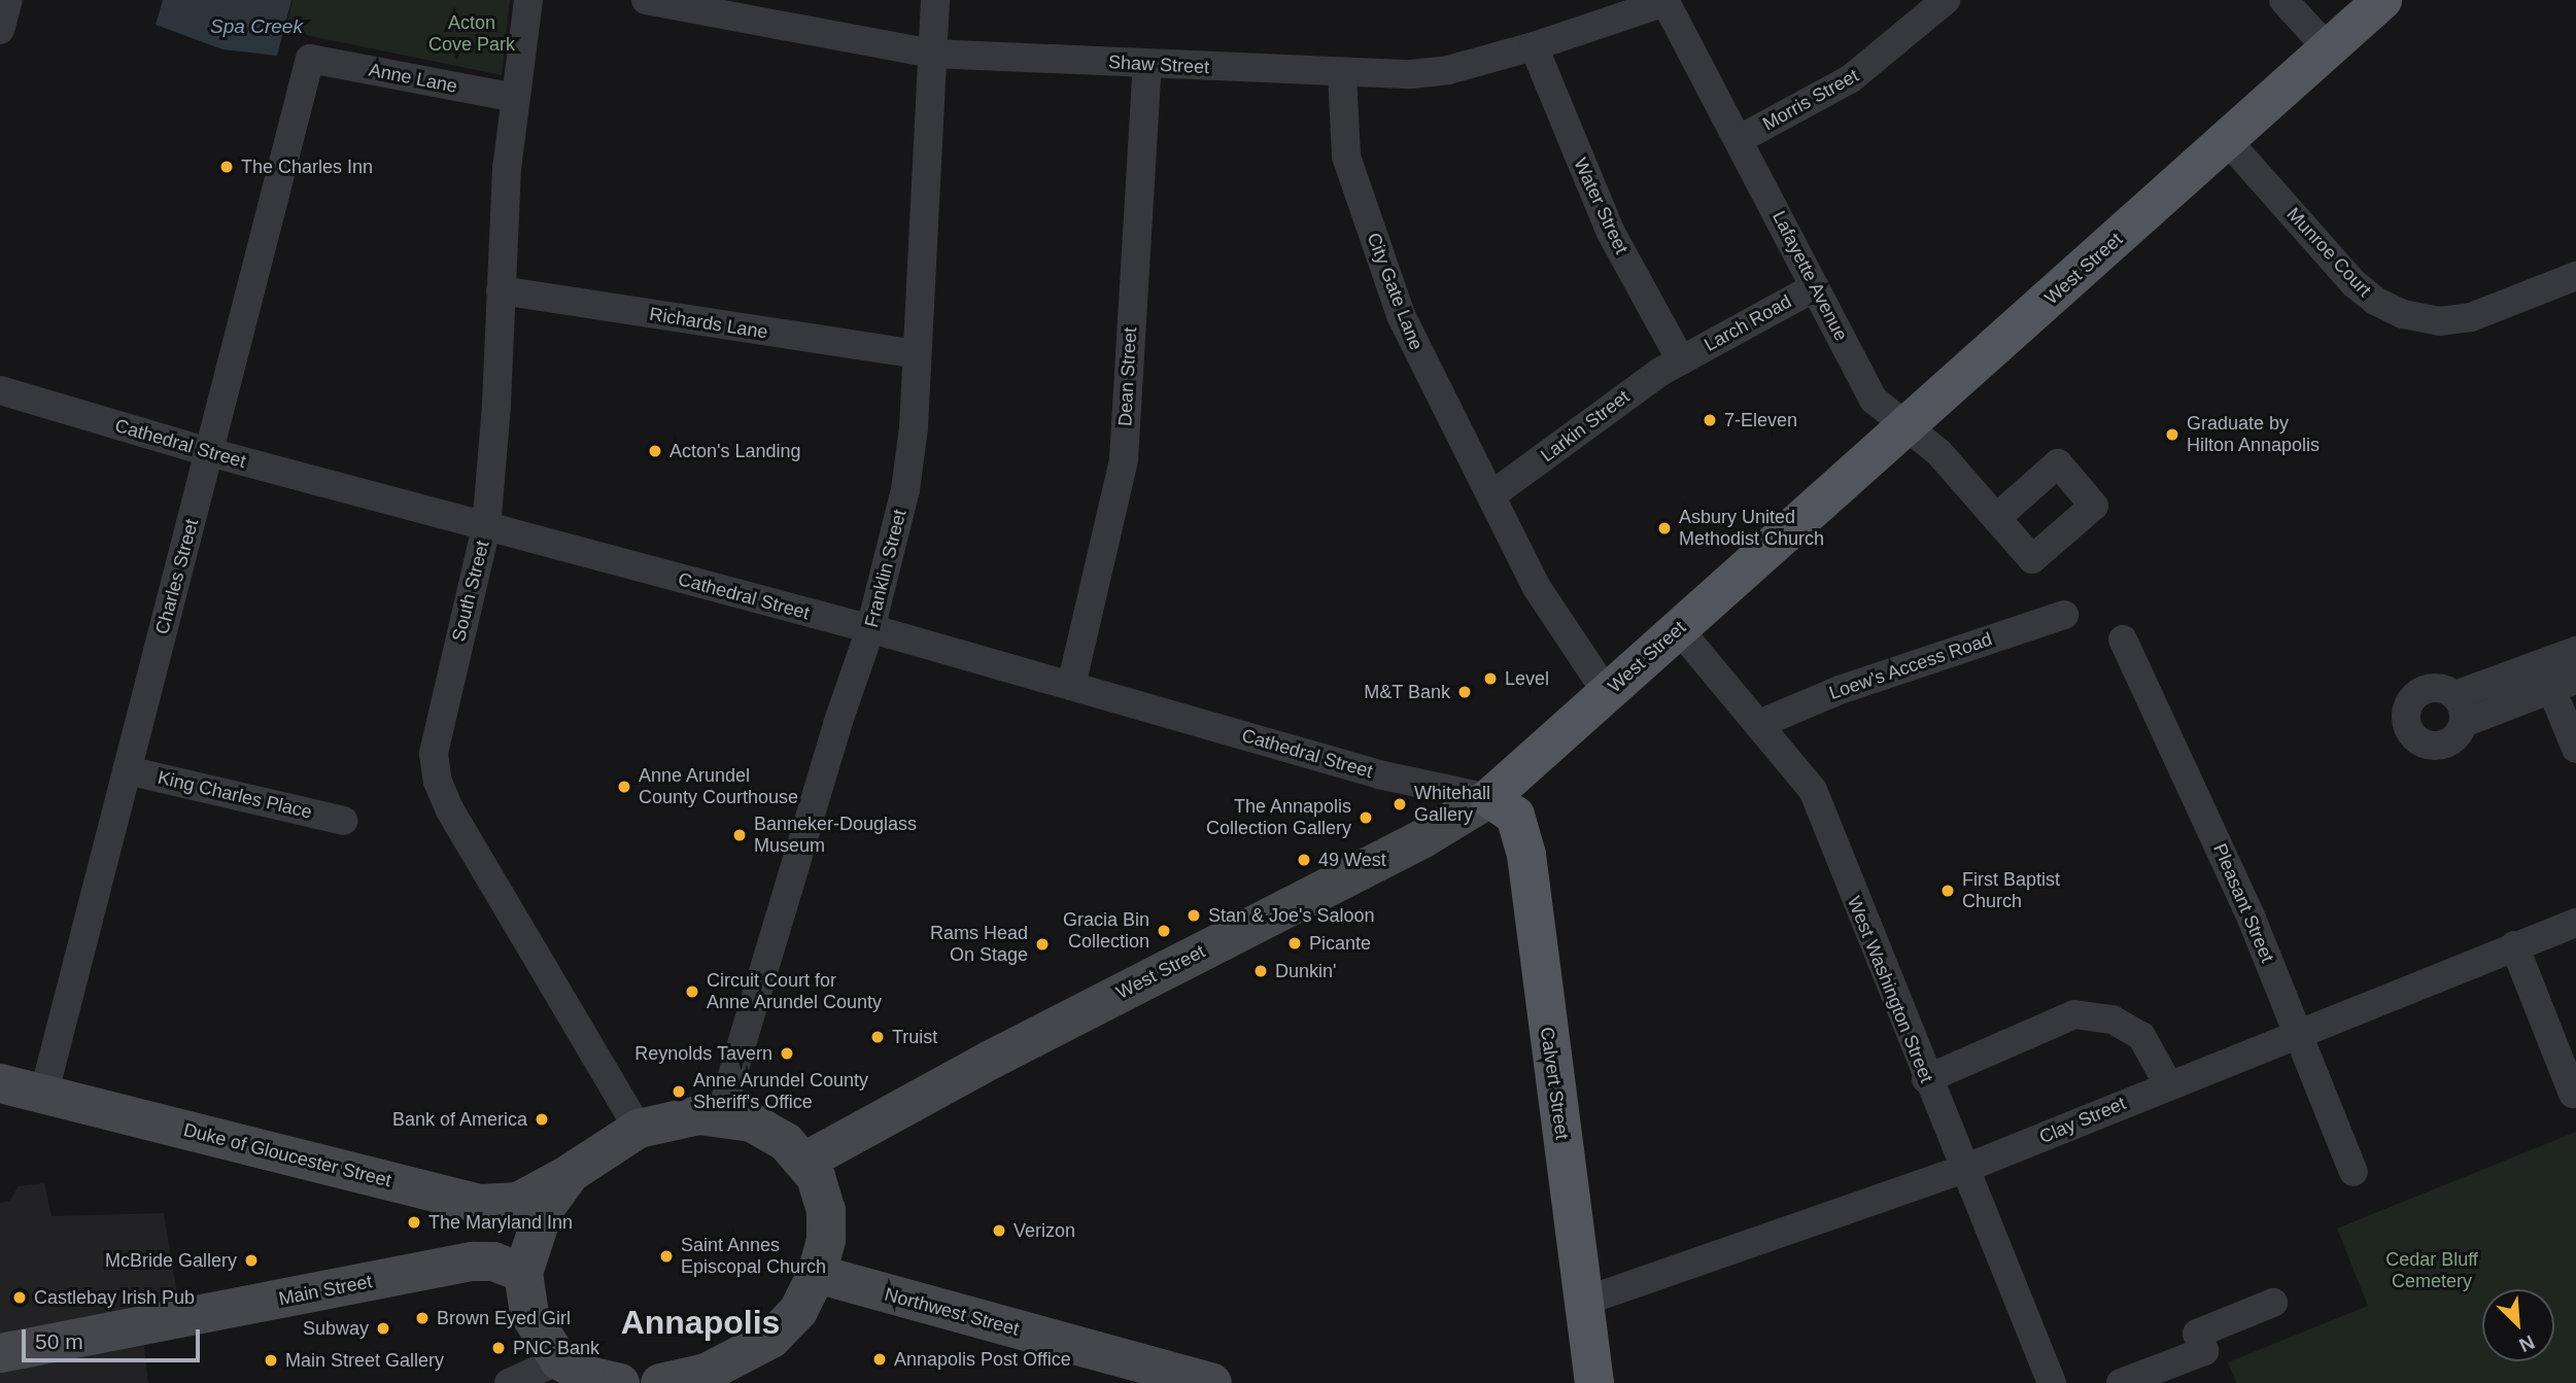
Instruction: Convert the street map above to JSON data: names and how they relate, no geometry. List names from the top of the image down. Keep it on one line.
{"streets":{"main road":["West Street","Calvert Street","Duke of Gloucester Street","Main Street","Northwest Street"],"street":["Shaw Street","Anne Lane","Morris Street","Water Street","Munroe Court","Lafayette Avenue","City Gate Lane","Richards Lane","Larch Road","Dean Street","Larkin Street","Cathedral Street","Franklin Street","Charles Street","South Street","Loew's Access Road","King Charles Place","Pleasant Street","West Washington Street","Clay Street"]},"crossings":[["Shaw Street","Water Street"],["Shaw Street","Lafayette Avenue"],["Shaw Street","City Gate Lane"],["Shaw Street","Dean Street"],["Shaw Street","Franklin Street"],["Anne Lane","Charles Street"],["Anne Lane","South Street"],["Morris Street","Lafayette Avenue"],["Water Street","Larch Road"],["Water Street","Larkin Street"],["Munroe Court","West Street"],["West Street","Lafayette Avenue"],["West Street","City Gate Lane"],["West Street","Cathedral Street"],["West Street","West Washington Street"],["West Street","Calvert Street"],["West Street","Duke of Gloucester Street"],["Lafayette Avenue","Larch Road"],["City Gate Lane","Larkin Street"],["Richards Lane","Franklin Street"],["Richards Lane","South Street"],["Larch Road","Larkin Street"],["Dean Street","Cathedral Street"],["Cathedral Street","Franklin Street"],["Cathedral Street","Charles Street"],["Cathedral Street","South Street"],["Cathedral Street","Calvert Street"],["Franklin Street","Duke of Gloucester Street"],["Charles Street","King Charles Place"],["Charles Street","Duke of Gloucester Street"],["South Street","Duke of Gloucester Street"],["Loew's Access Road","West Washington Street"],["Pleasant Street","Clay Street"],["West Washington Street","Clay Street"],["Calvert Street","Clay Street"]],"districts":["Annapolis"],"water":["Spa Creek"],"parks":["Acton Cove Park","Cedar Bluff Cemetery"],"places":["The Charles Inn","7-Eleven","Graduate by Hilton Annapolis","Acton's Landing","Asbury United Methodist Church","Level","M&T Bank","Anne Arundel County Courthouse","Whitehall Gallery","The Annapolis Collection Gallery","Banneker-Douglass Museum","49 West","First Baptist Church","Stan & Joe's Saloon","Gracia Bin Collection","Picante","Rams Head On Stage","Dunkin'","Circuit Court for Anne Arundel County","Truist","Reynolds Tavern","Anne Arundel County Sheriff's Office","Bank of America","The Maryland Inn","Verizon","Saint Annes Episcopal Church","McBride Gallery","Castlebay Irish Pub","Brown Eyed Girl","Subway","PNC Bank","Annapolis Post Office","Main Street Gallery"],"scale_bar":"50 m","north":"bottom right"}
